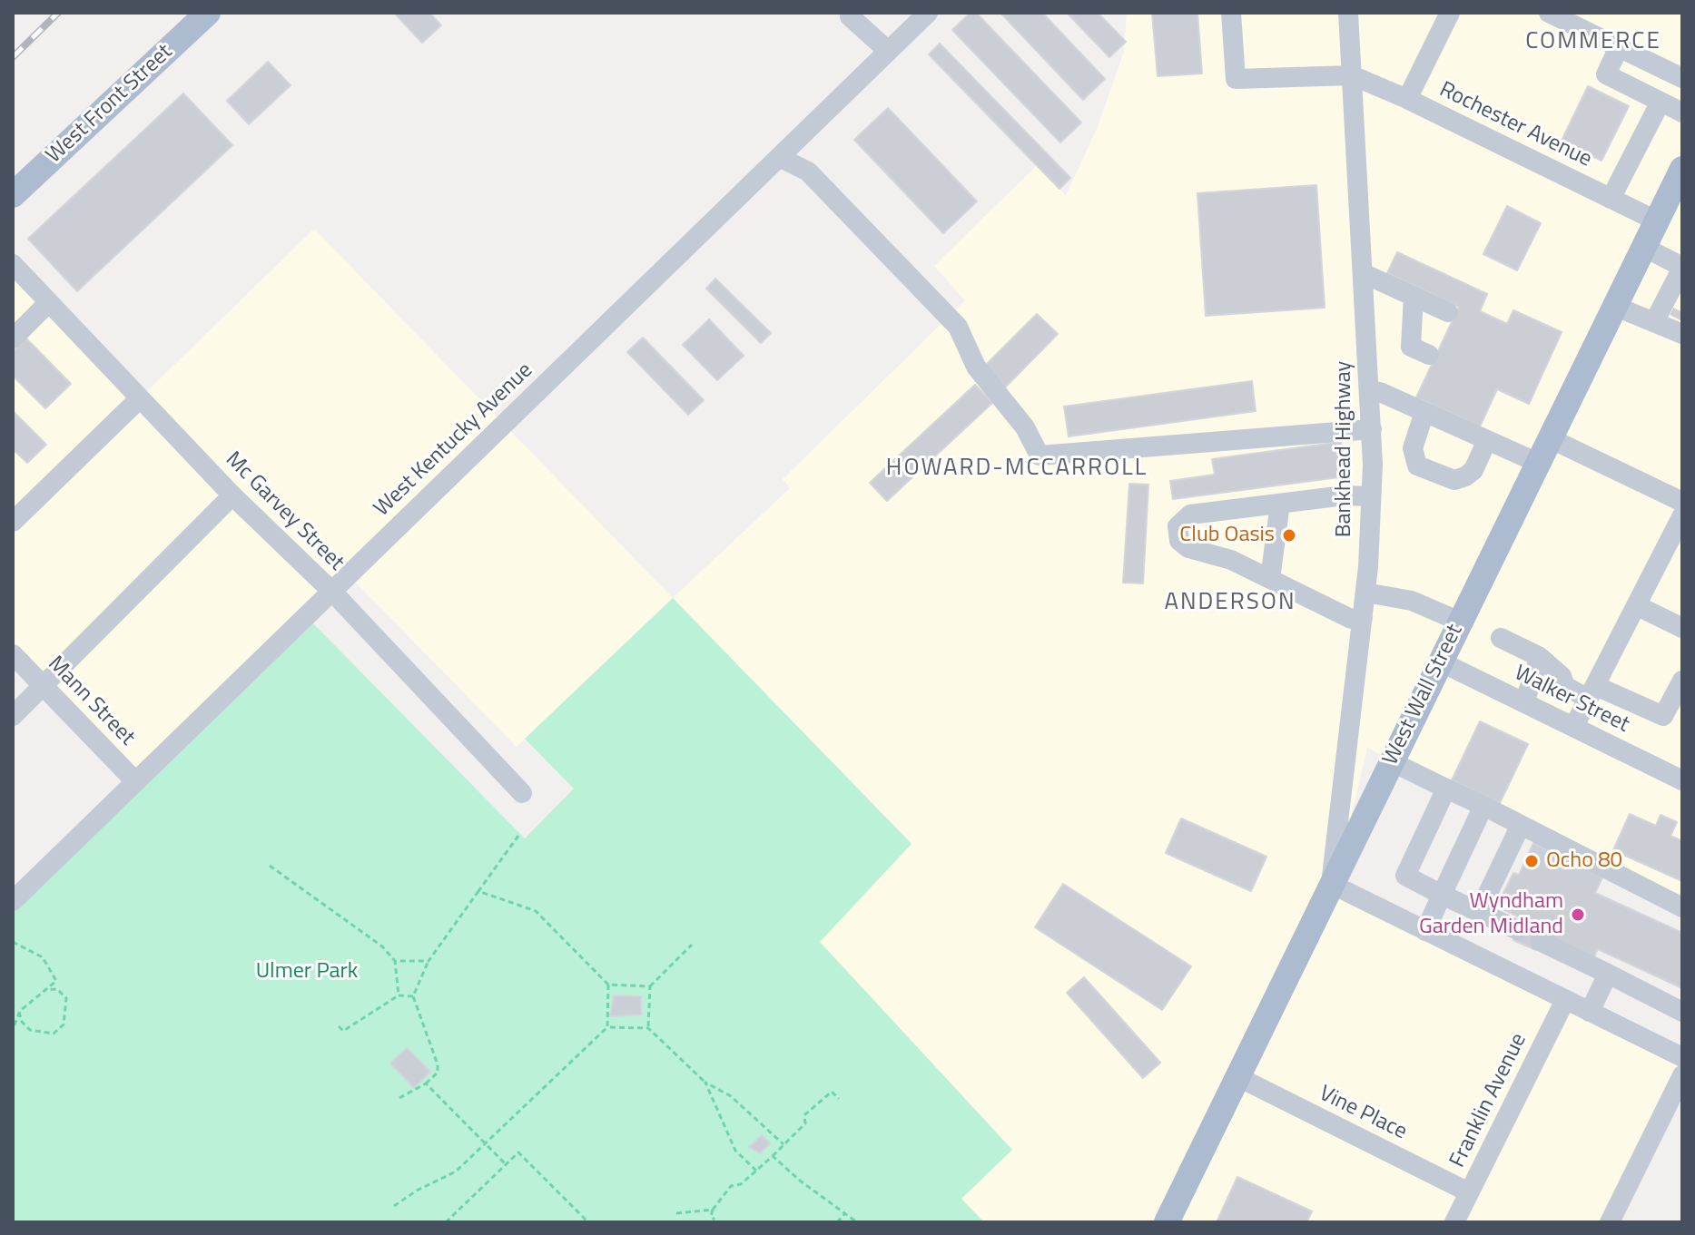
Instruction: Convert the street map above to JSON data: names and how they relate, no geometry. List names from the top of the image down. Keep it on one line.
{"streets":{"main road":["West Front Street","West Wall Street"],"street":["Rochester Avenue","West Kentucky Avenue","Bankhead Highway","Mc Garvey Street","Walker Street","Mann Street","Franklin Avenue","Vine Place"]},"crossings":[["Rochester Avenue","Bankhead Highway"],["Rochester Avenue","West Wall Street"],["West Kentucky Avenue","Mc Garvey Street"],["West Kentucky Avenue","Mann Street"],["Bankhead Highway","West Wall Street"],["West Wall Street","Walker Street"],["West Wall Street","Vine Place"],["Franklin Avenue","Vine Place"]],"districts":["COMMERCE","HOWARD-MCCARROLL","ANDERSON"],"parks":["Ulmer Park"],"places":["Club Oasis","Ocho 80","Wyndham Garden Midland"]}
